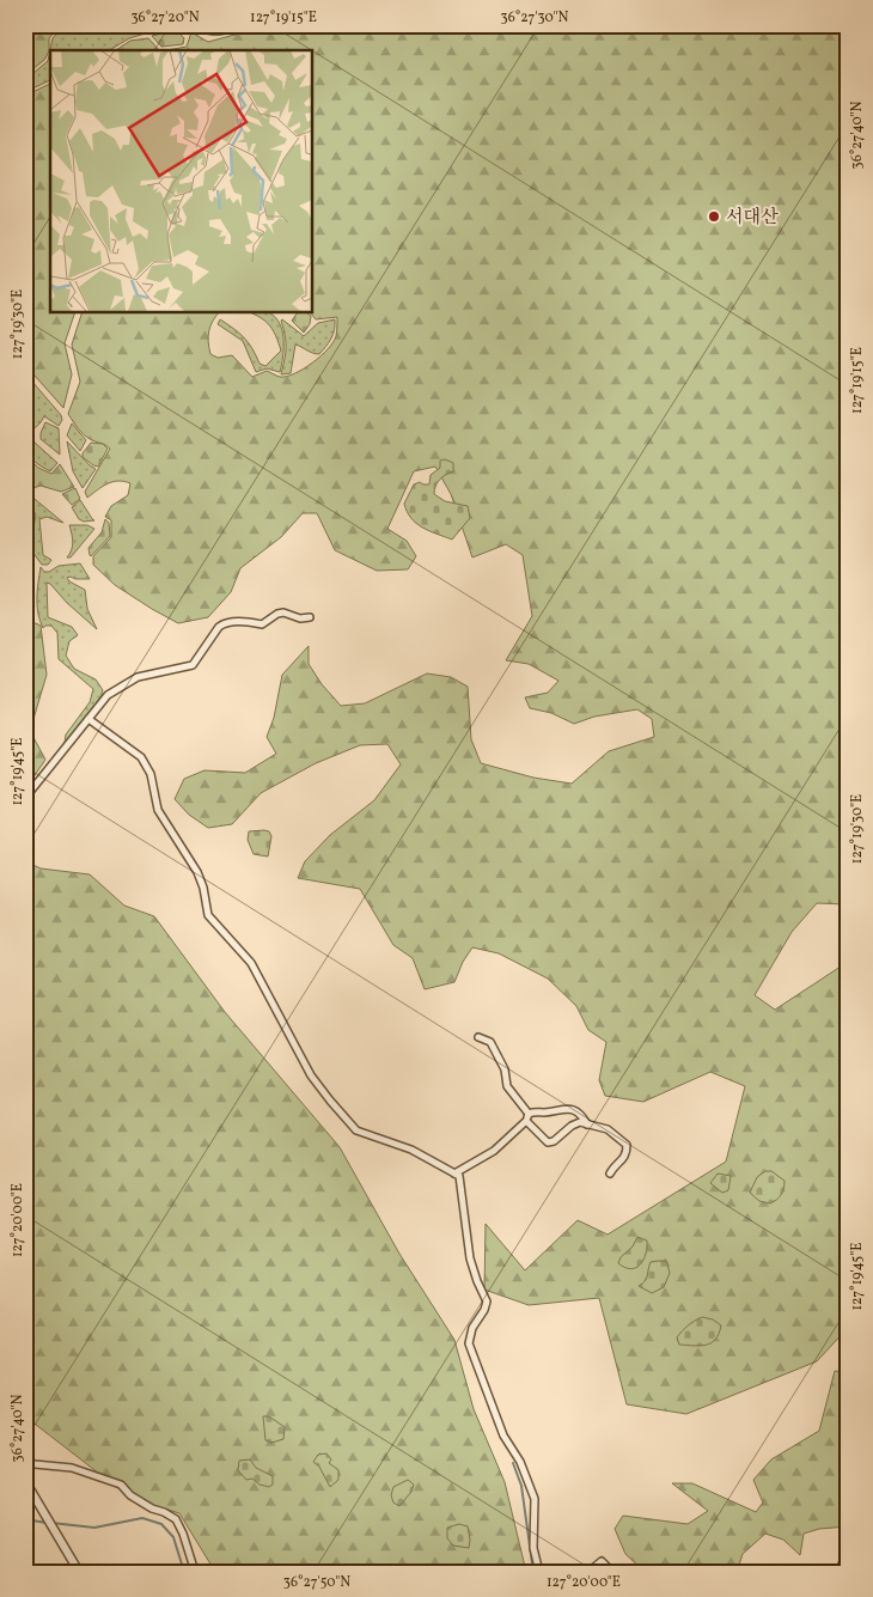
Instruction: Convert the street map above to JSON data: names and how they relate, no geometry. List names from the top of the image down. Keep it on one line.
{"places":["서대산"],"coordinates":["36°27'20\"N","127°19'15\"E","36°27'30\"N","36°27'40\"N","127°19'30\"E","127°19'45\"E","127°20'00\"E","36°27'50\"N"]}
